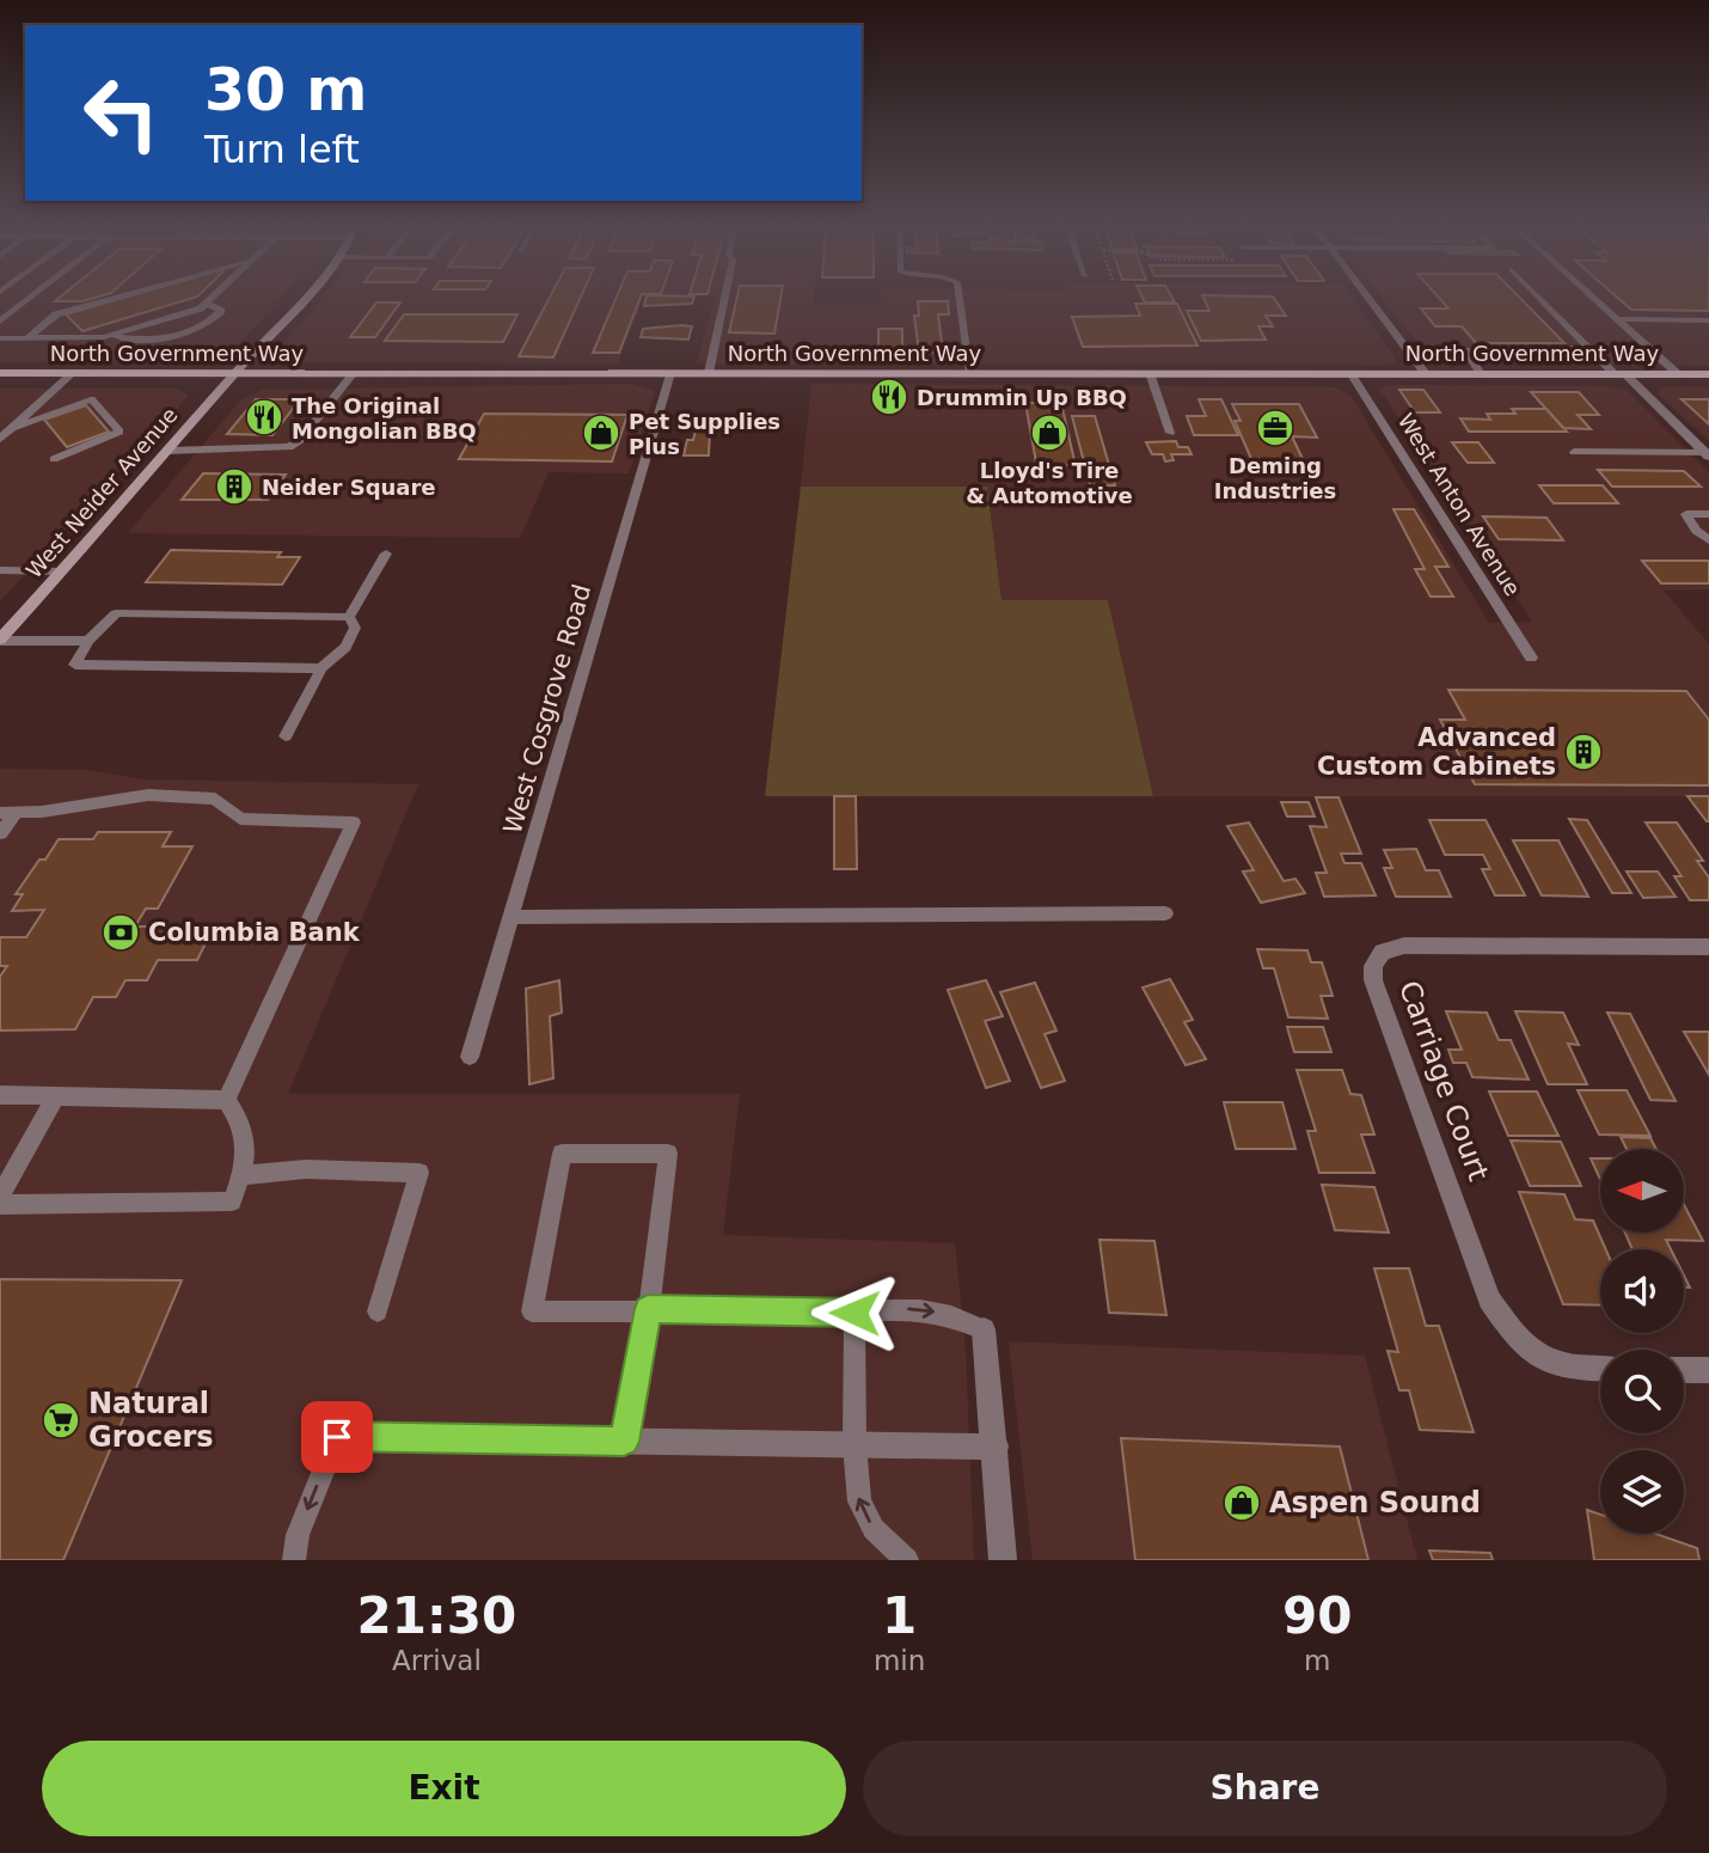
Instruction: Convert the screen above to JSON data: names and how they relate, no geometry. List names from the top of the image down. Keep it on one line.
{"streets":{"main road":["North Government Way","West Neider Avenue"],"street":["West Anton Avenue","Carriage Court"],"lane":["West Cosgrove Road"]},"crossings":[["North Government Way","West Neider Avenue"],["North Government Way","West Anton Avenue"],["North Government Way","West Cosgrove Road"]],"places":{"restaurant":["Drummin Up BBQ","The Original Mongolian BBQ"],"office":["Deming Industries"],"shop":["Pet Supplies Plus","Lloyd's Tire & Automotive","Aspen Sound"],"building":["Neider Square","Advanced Custom Cabinets"],"bank":["Columbia Bank"],"supermarket":["Natural Grocers"]},"north":"left","page":{"turn":["30 m","Turn left"],"eta":["21:30","Arrival","1","min","90","m"],"buttons":["Exit","Share"]}}
